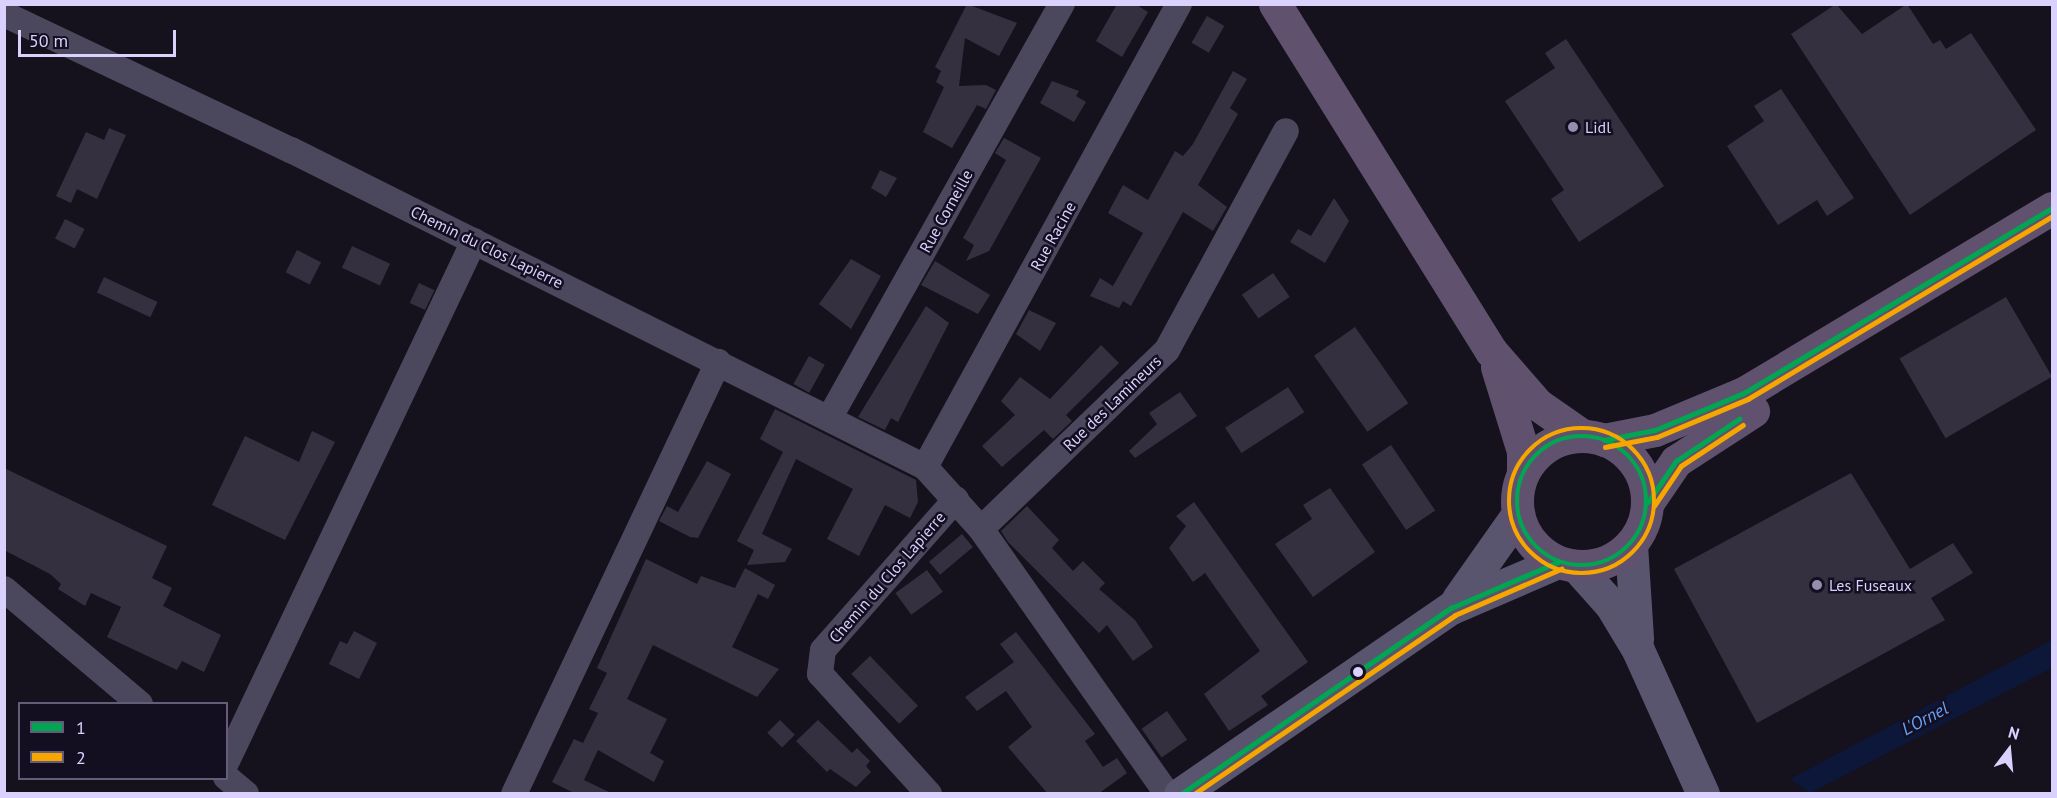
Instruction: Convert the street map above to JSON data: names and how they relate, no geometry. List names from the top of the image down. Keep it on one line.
{"streets":{"street":["Rue Corneille","Rue Racine","Chemin du Clos Lapierre","Rue des Lamineurs"]},"crossings":[["Rue Corneille","Chemin du Clos Lapierre"],["Rue Racine","Chemin du Clos Lapierre"],["Chemin du Clos Lapierre","Rue des Lamineurs"]],"water":["L'Ornel"],"places":["Lidl","Les Fuseaux"],"lines":["transit line 1","transit line 2"],"legend":["1","2"],"scale_bar":"50 m","north":"top"}
